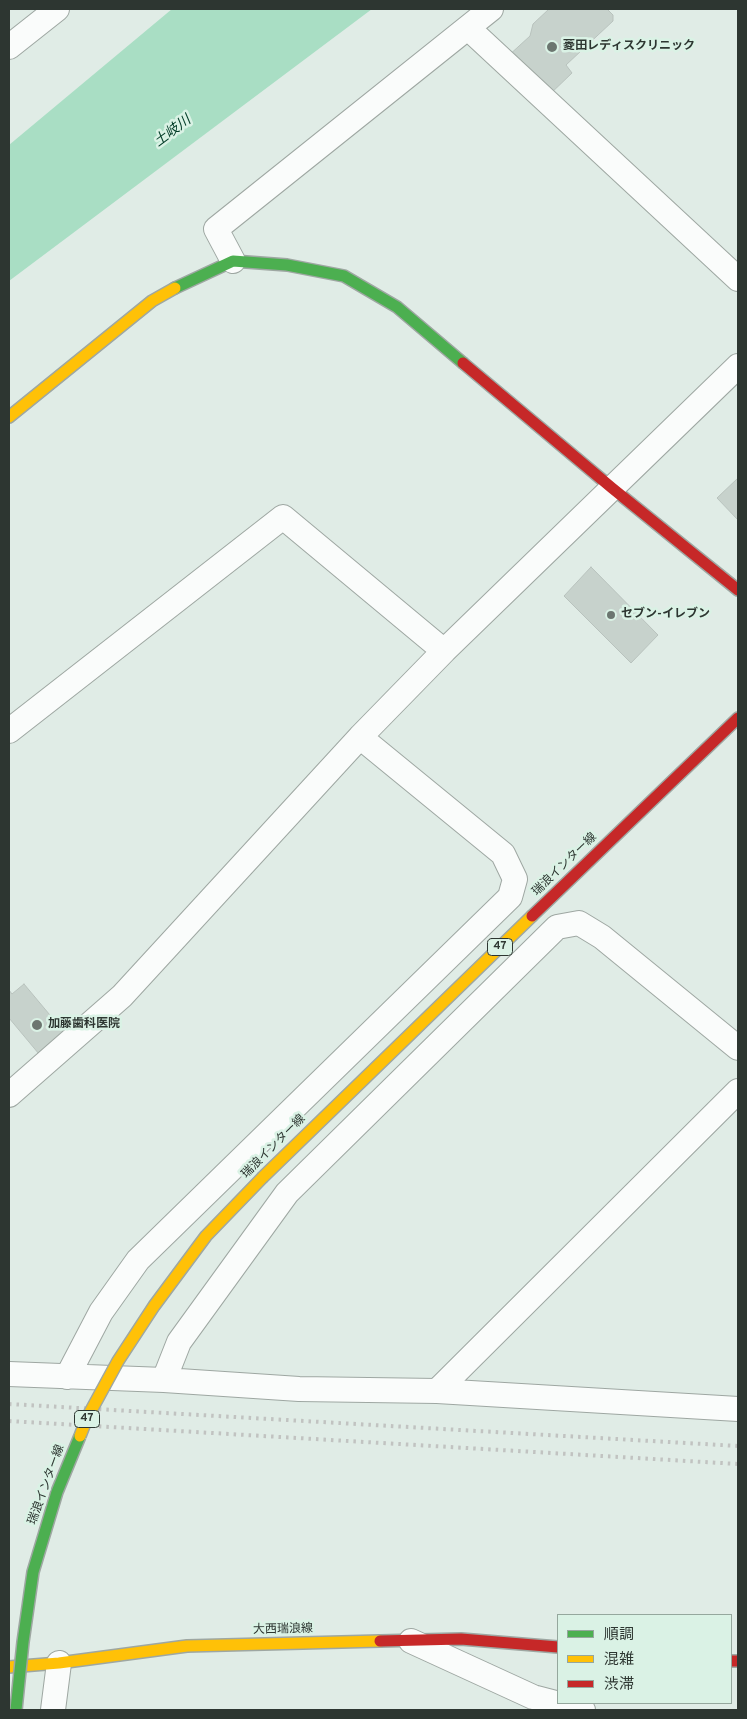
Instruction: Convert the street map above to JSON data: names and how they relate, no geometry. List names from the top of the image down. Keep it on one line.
{"streets":{"main road":["瑞浪インター線","47","大西瑞浪線"]},"water":["土岐川"],"places":["菱田レディスクリニック","セブン-イレブン","加藤歯科医院"],"legend":["順調","混雑","渋滞"]}
